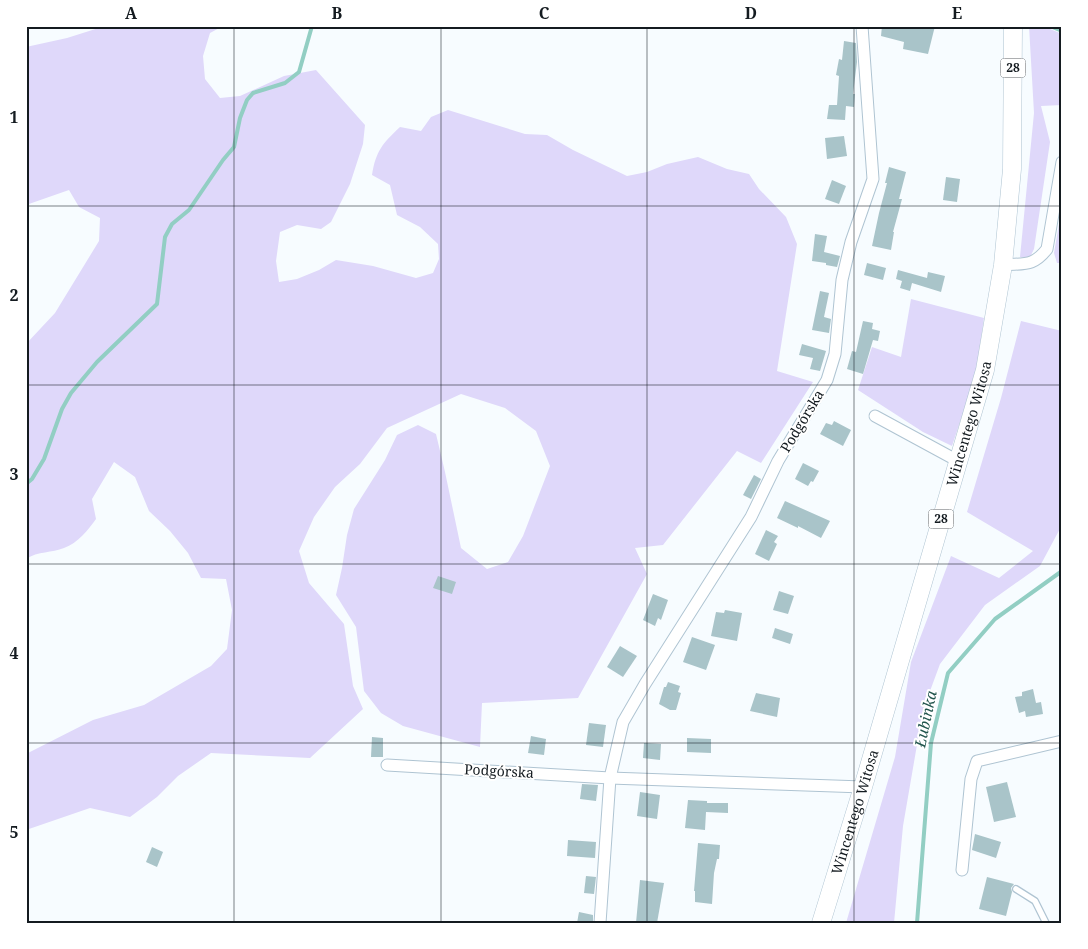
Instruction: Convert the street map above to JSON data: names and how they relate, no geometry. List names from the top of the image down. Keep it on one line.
{"streets":{"main road":["28","Wincentego Witosa"],"street":["Podgórska"]},"crossings":[["Podgórska","Wincentego Witosa"]],"water":["Łubinka"],"grid":{"columns":["A","B","C","D","E"],"rows":["1","2","3","4","5"]}}
